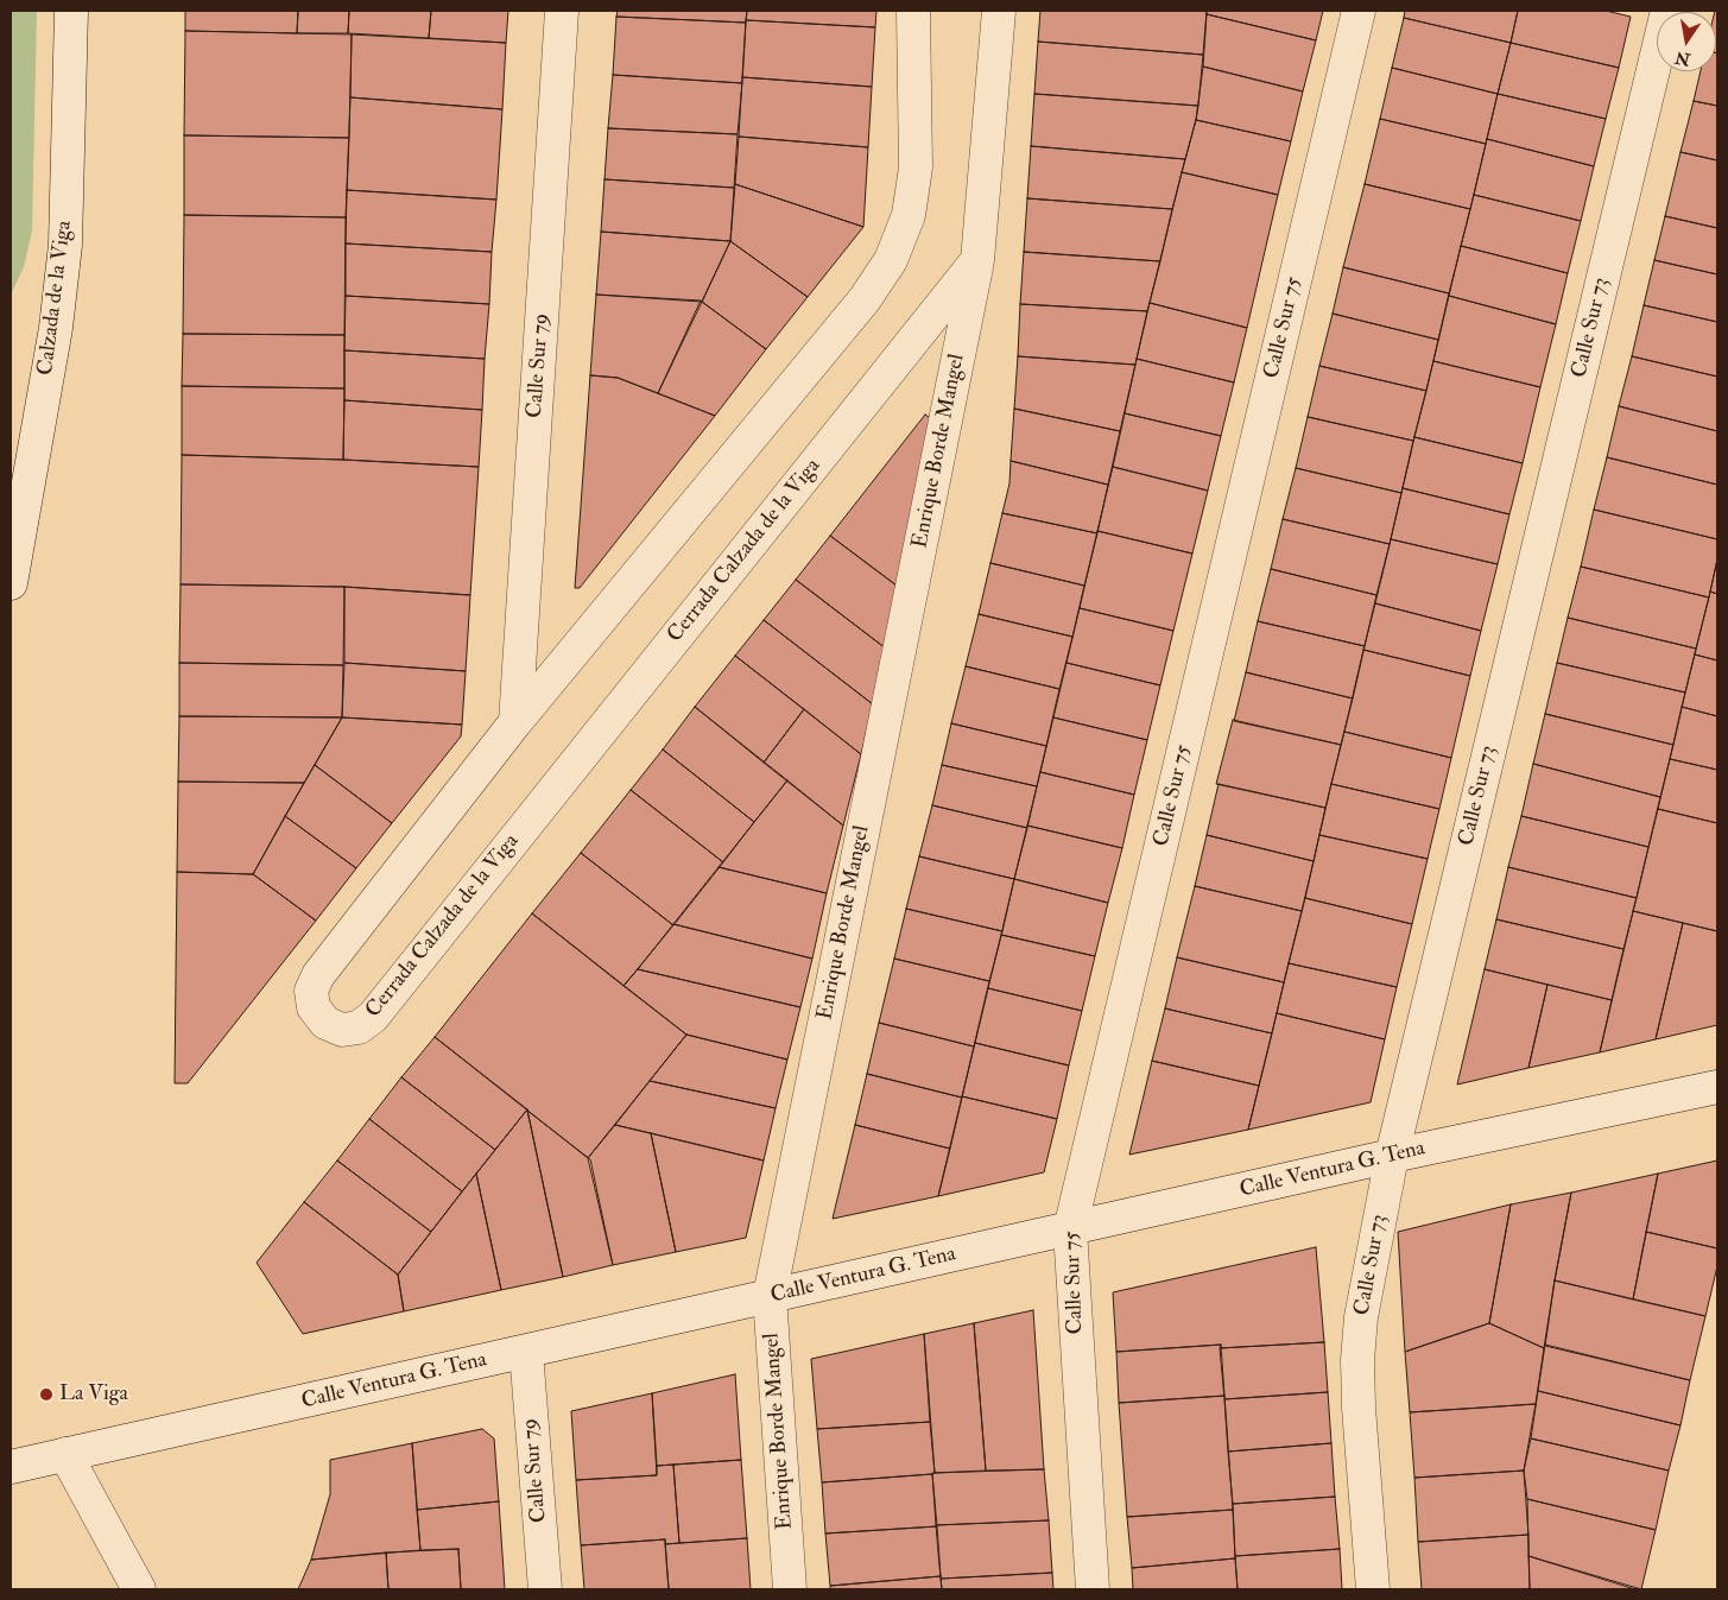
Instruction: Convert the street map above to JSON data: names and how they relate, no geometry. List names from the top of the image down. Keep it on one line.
{"streets":{"street":["Calzada de la Viga","Calle Sur 75","Calle Sur 73","Calle Sur 79","Enrique Borde Mangel","Cerrada Calzada de la Viga","Calle Ventura G. Tena"]},"crossings":[["Calle Sur 75","Calle Ventura G. Tena"],["Calle Sur 73","Calle Ventura G. Tena"],["Calle Sur 79","Cerrada Calzada de la Viga"],["Calle Sur 79","Calle Ventura G. Tena"],["Enrique Borde Mangel","Cerrada Calzada de la Viga"],["Enrique Borde Mangel","Calle Ventura G. Tena"]],"places":["La Viga"],"north":"bottom"}
